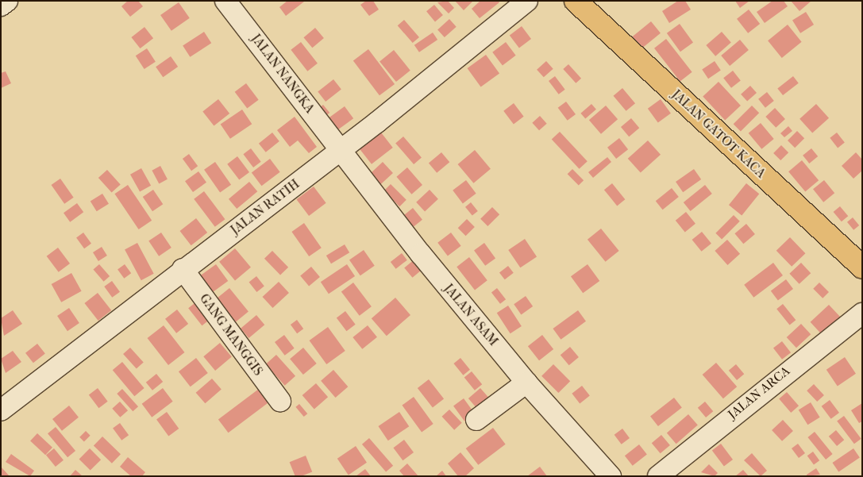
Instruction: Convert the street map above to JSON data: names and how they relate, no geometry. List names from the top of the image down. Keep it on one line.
{"streets":{"main road":["JALAN GATOT KACA"],"street":["JALAN NANGKA","JALAN RATIH","JALAN ASAM","GANG MANGGIS","JALAN ARCA"]},"crossings":[["JALAN NANGKA","JALAN RATIH"],["JALAN NANGKA","JALAN ASAM"],["JALAN RATIH","JALAN ASAM"],["JALAN RATIH","GANG MANGGIS"]]}
